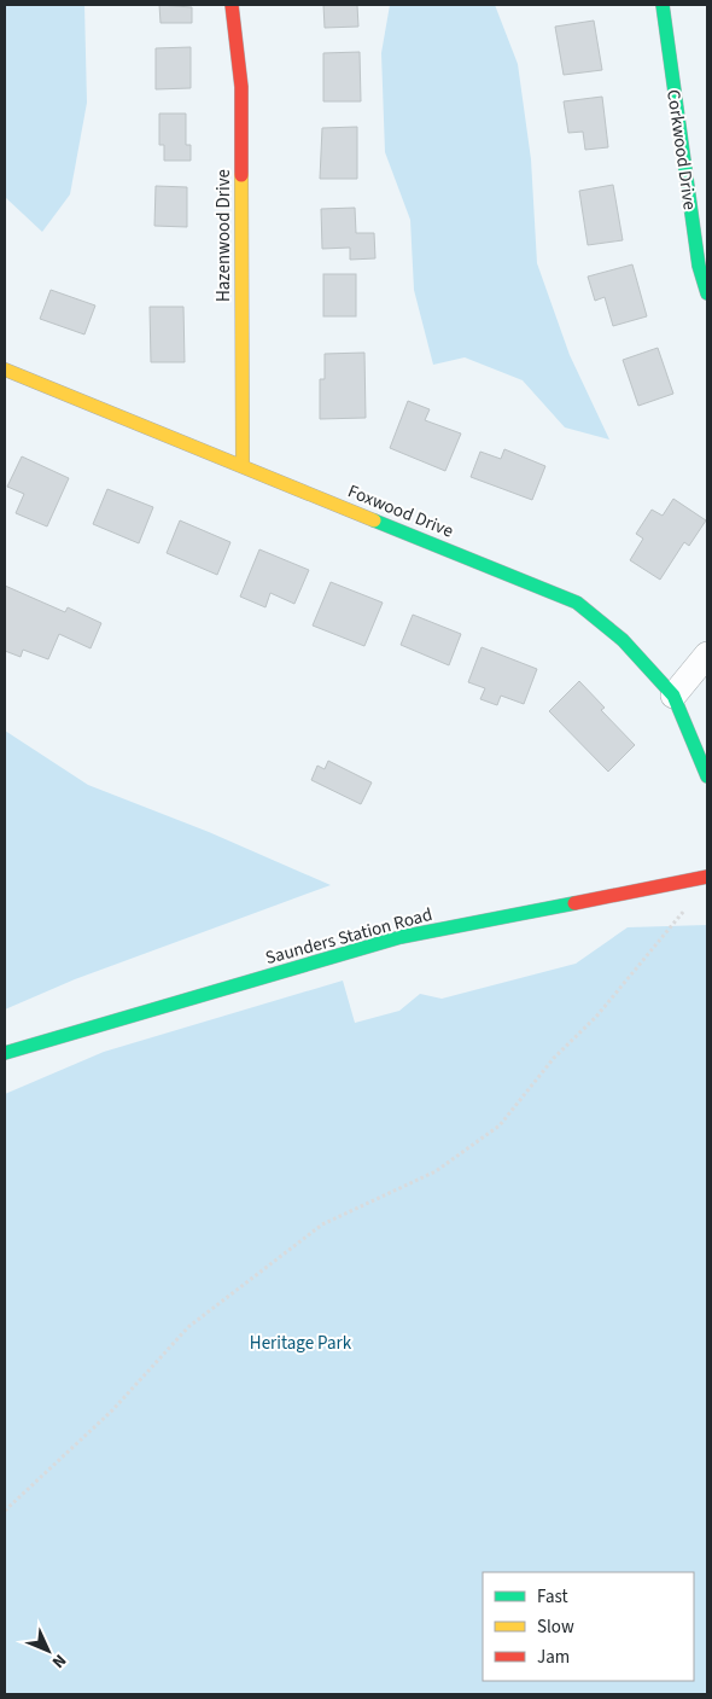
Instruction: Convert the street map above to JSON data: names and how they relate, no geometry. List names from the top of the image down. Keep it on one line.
{"streets":{"street":["Corkwood Drive","Hazenwood Drive","Foxwood Drive","Saunders Station Road"]},"crossings":[["Hazenwood Drive","Foxwood Drive"]],"parks":["Heritage Park"],"legend":["Fast","Slow","Jam"],"north":"bottom right"}
